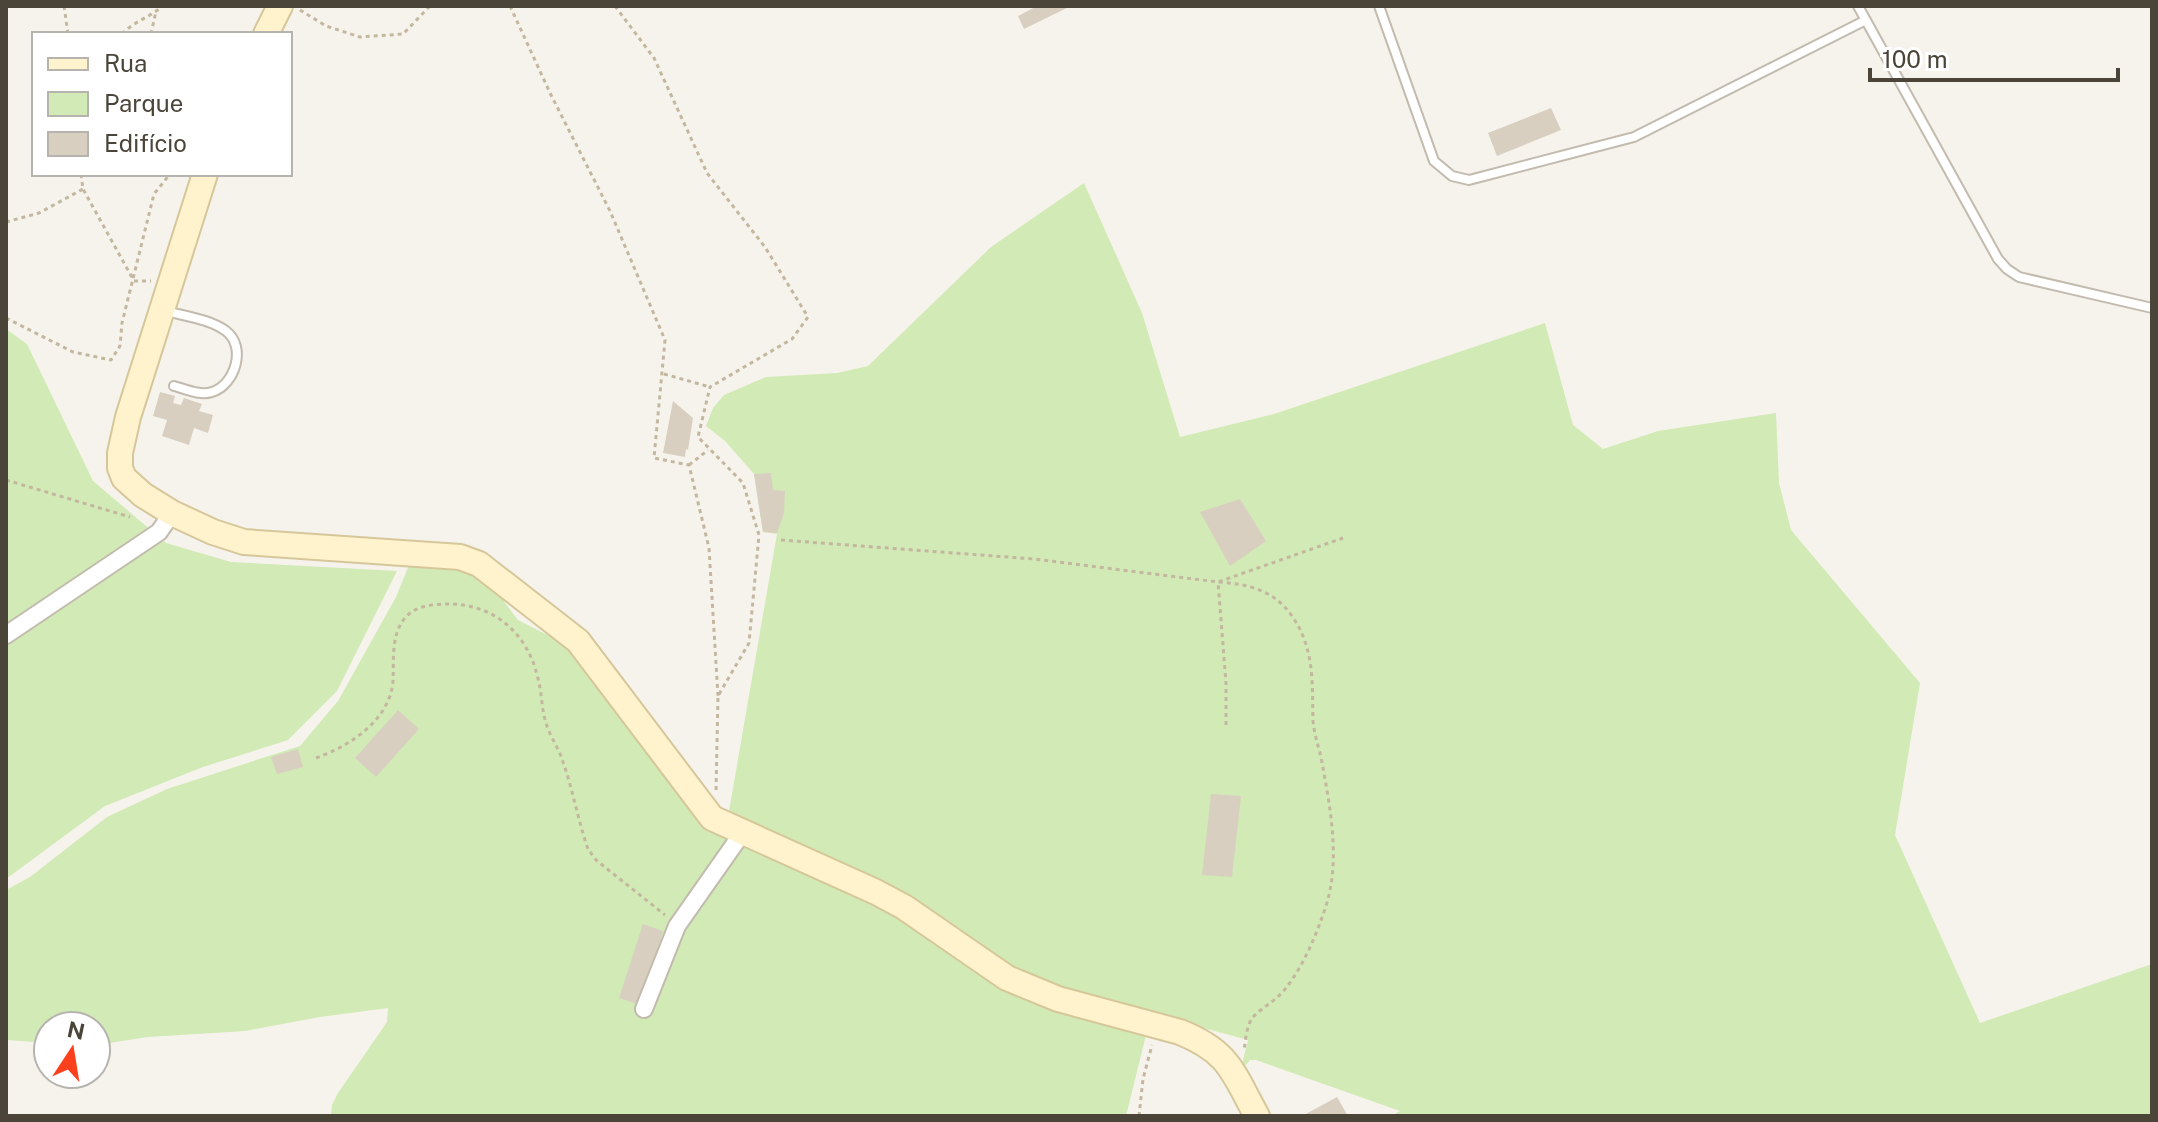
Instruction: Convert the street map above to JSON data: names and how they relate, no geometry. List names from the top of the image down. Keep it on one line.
{"legend":["Rua","Parque","Edifício"],"scale_bar":"100 m","north":"top"}
